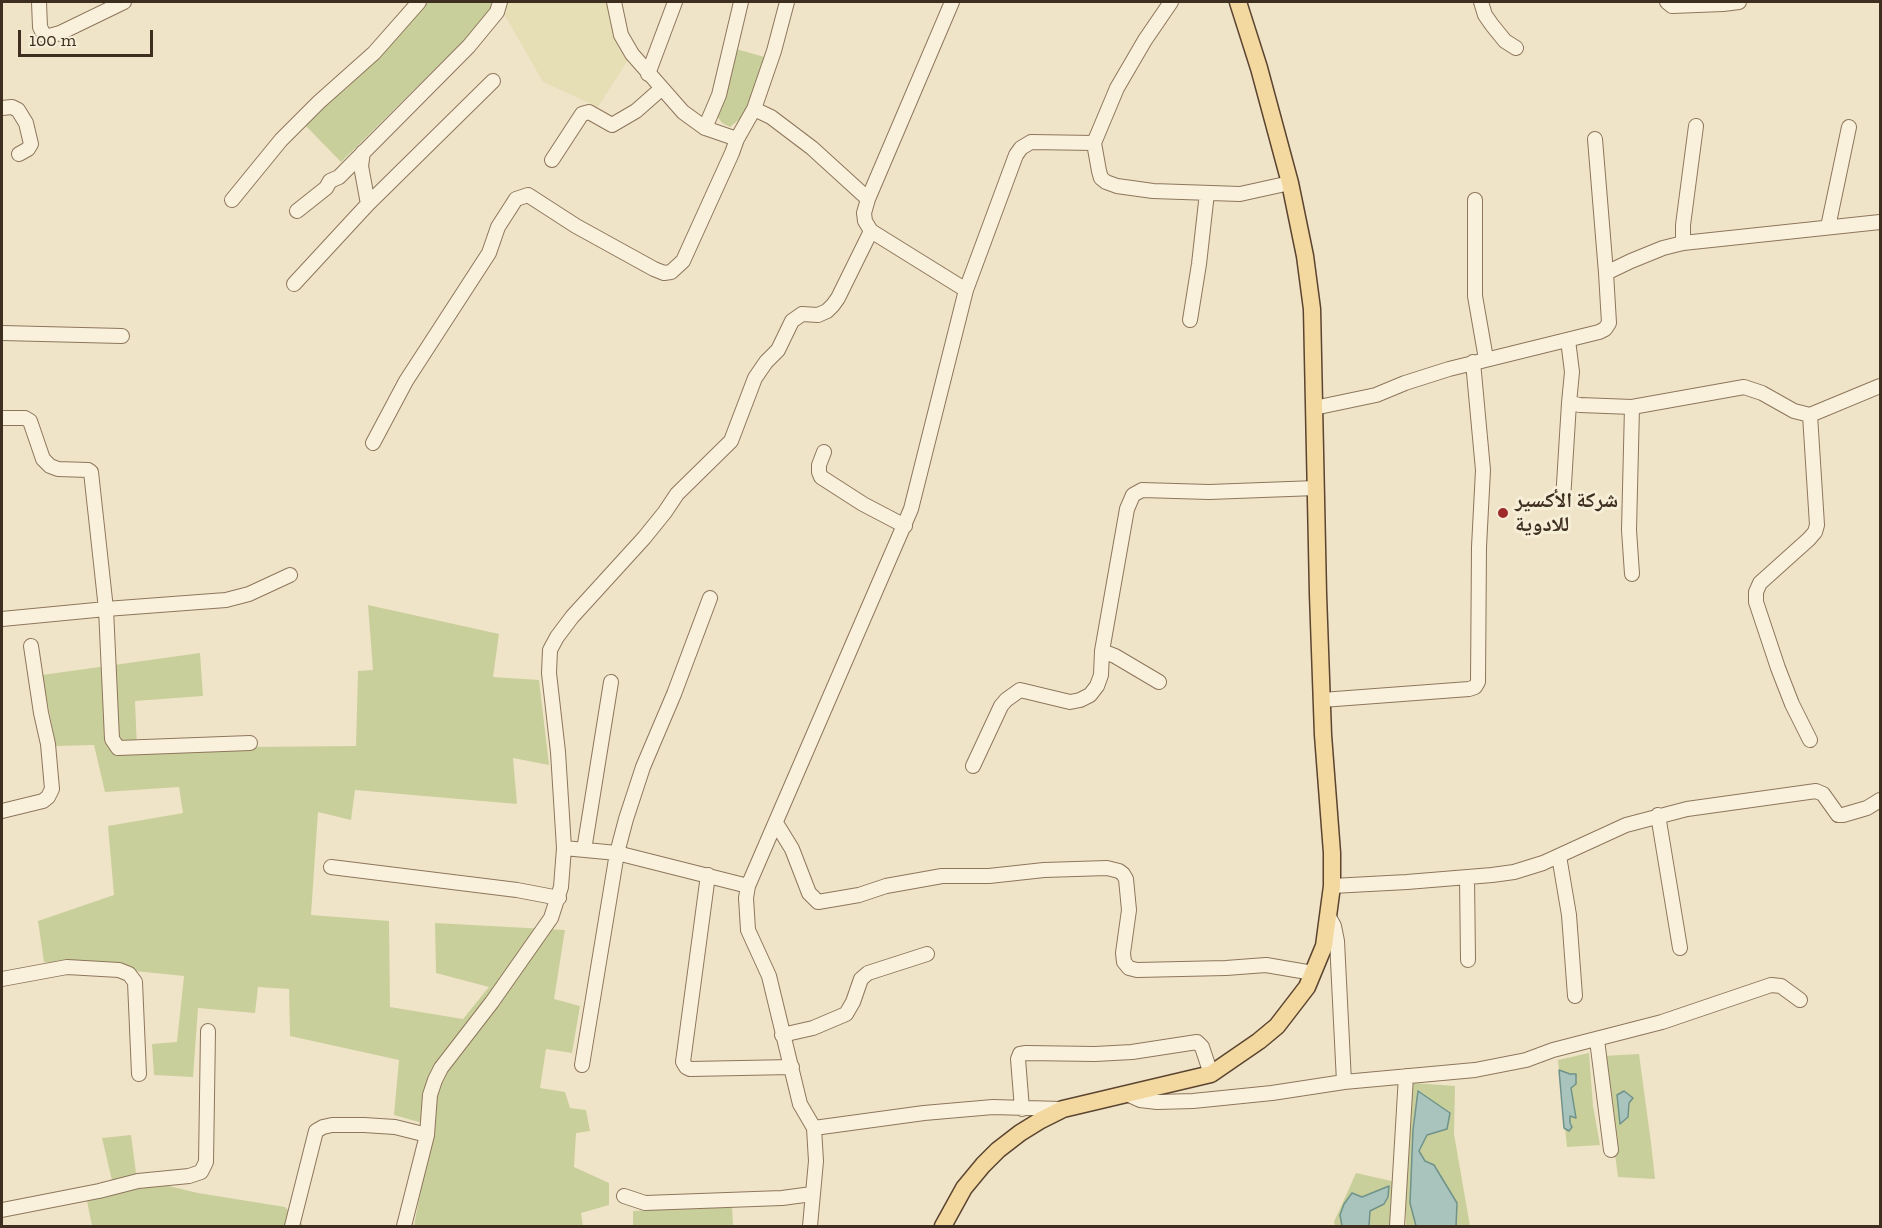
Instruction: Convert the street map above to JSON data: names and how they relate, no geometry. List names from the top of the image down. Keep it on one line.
{"places":["شركة الأكسير للادوية"],"scale_bar":"100 m"}
